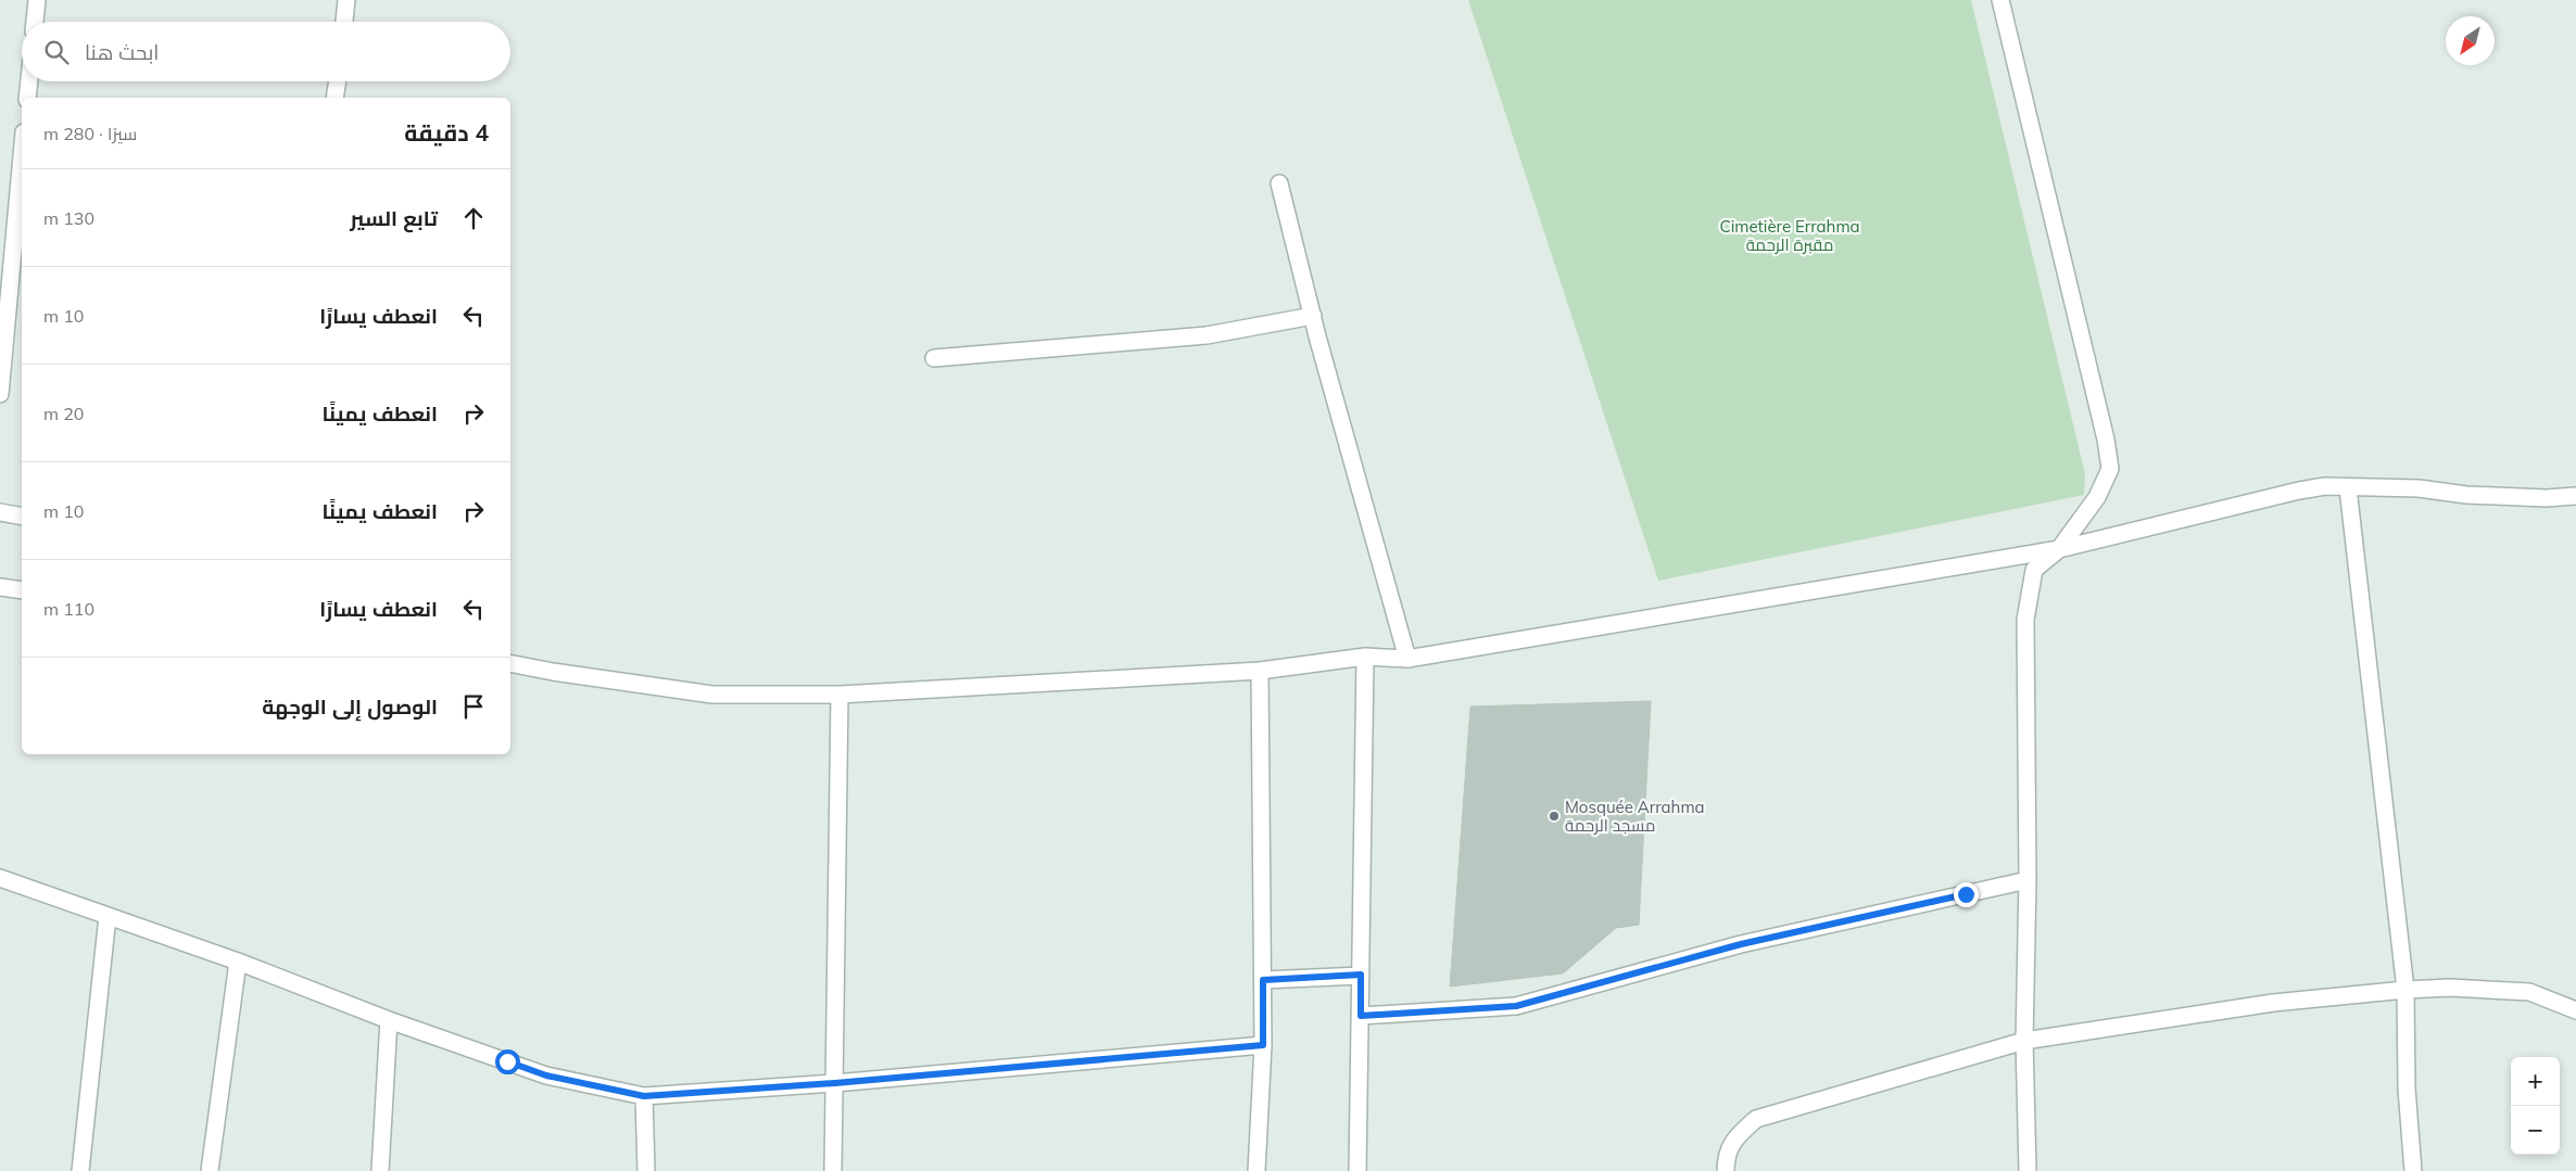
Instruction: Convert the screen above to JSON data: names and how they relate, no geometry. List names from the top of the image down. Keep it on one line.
{"parks":["Cimetière Errahma مقبرة الرحمة"],"places":["Mosquée Arrahma مسجد الرحمة"],"north":"bottom left","page":{"search":"ابحث هنا","heading":["4 دقيقة","سيرًا · 280 m"],"list":[["تابع السير","130 m"],["انعطف يسارًا","10 m"],["انعطف يمينًا","20 m"],["انعطف يمينًا","10 m"],["انعطف يسارًا","110 m"],"الوصول إلى الوجهة"],"map_buttons":["+","−"]}}
